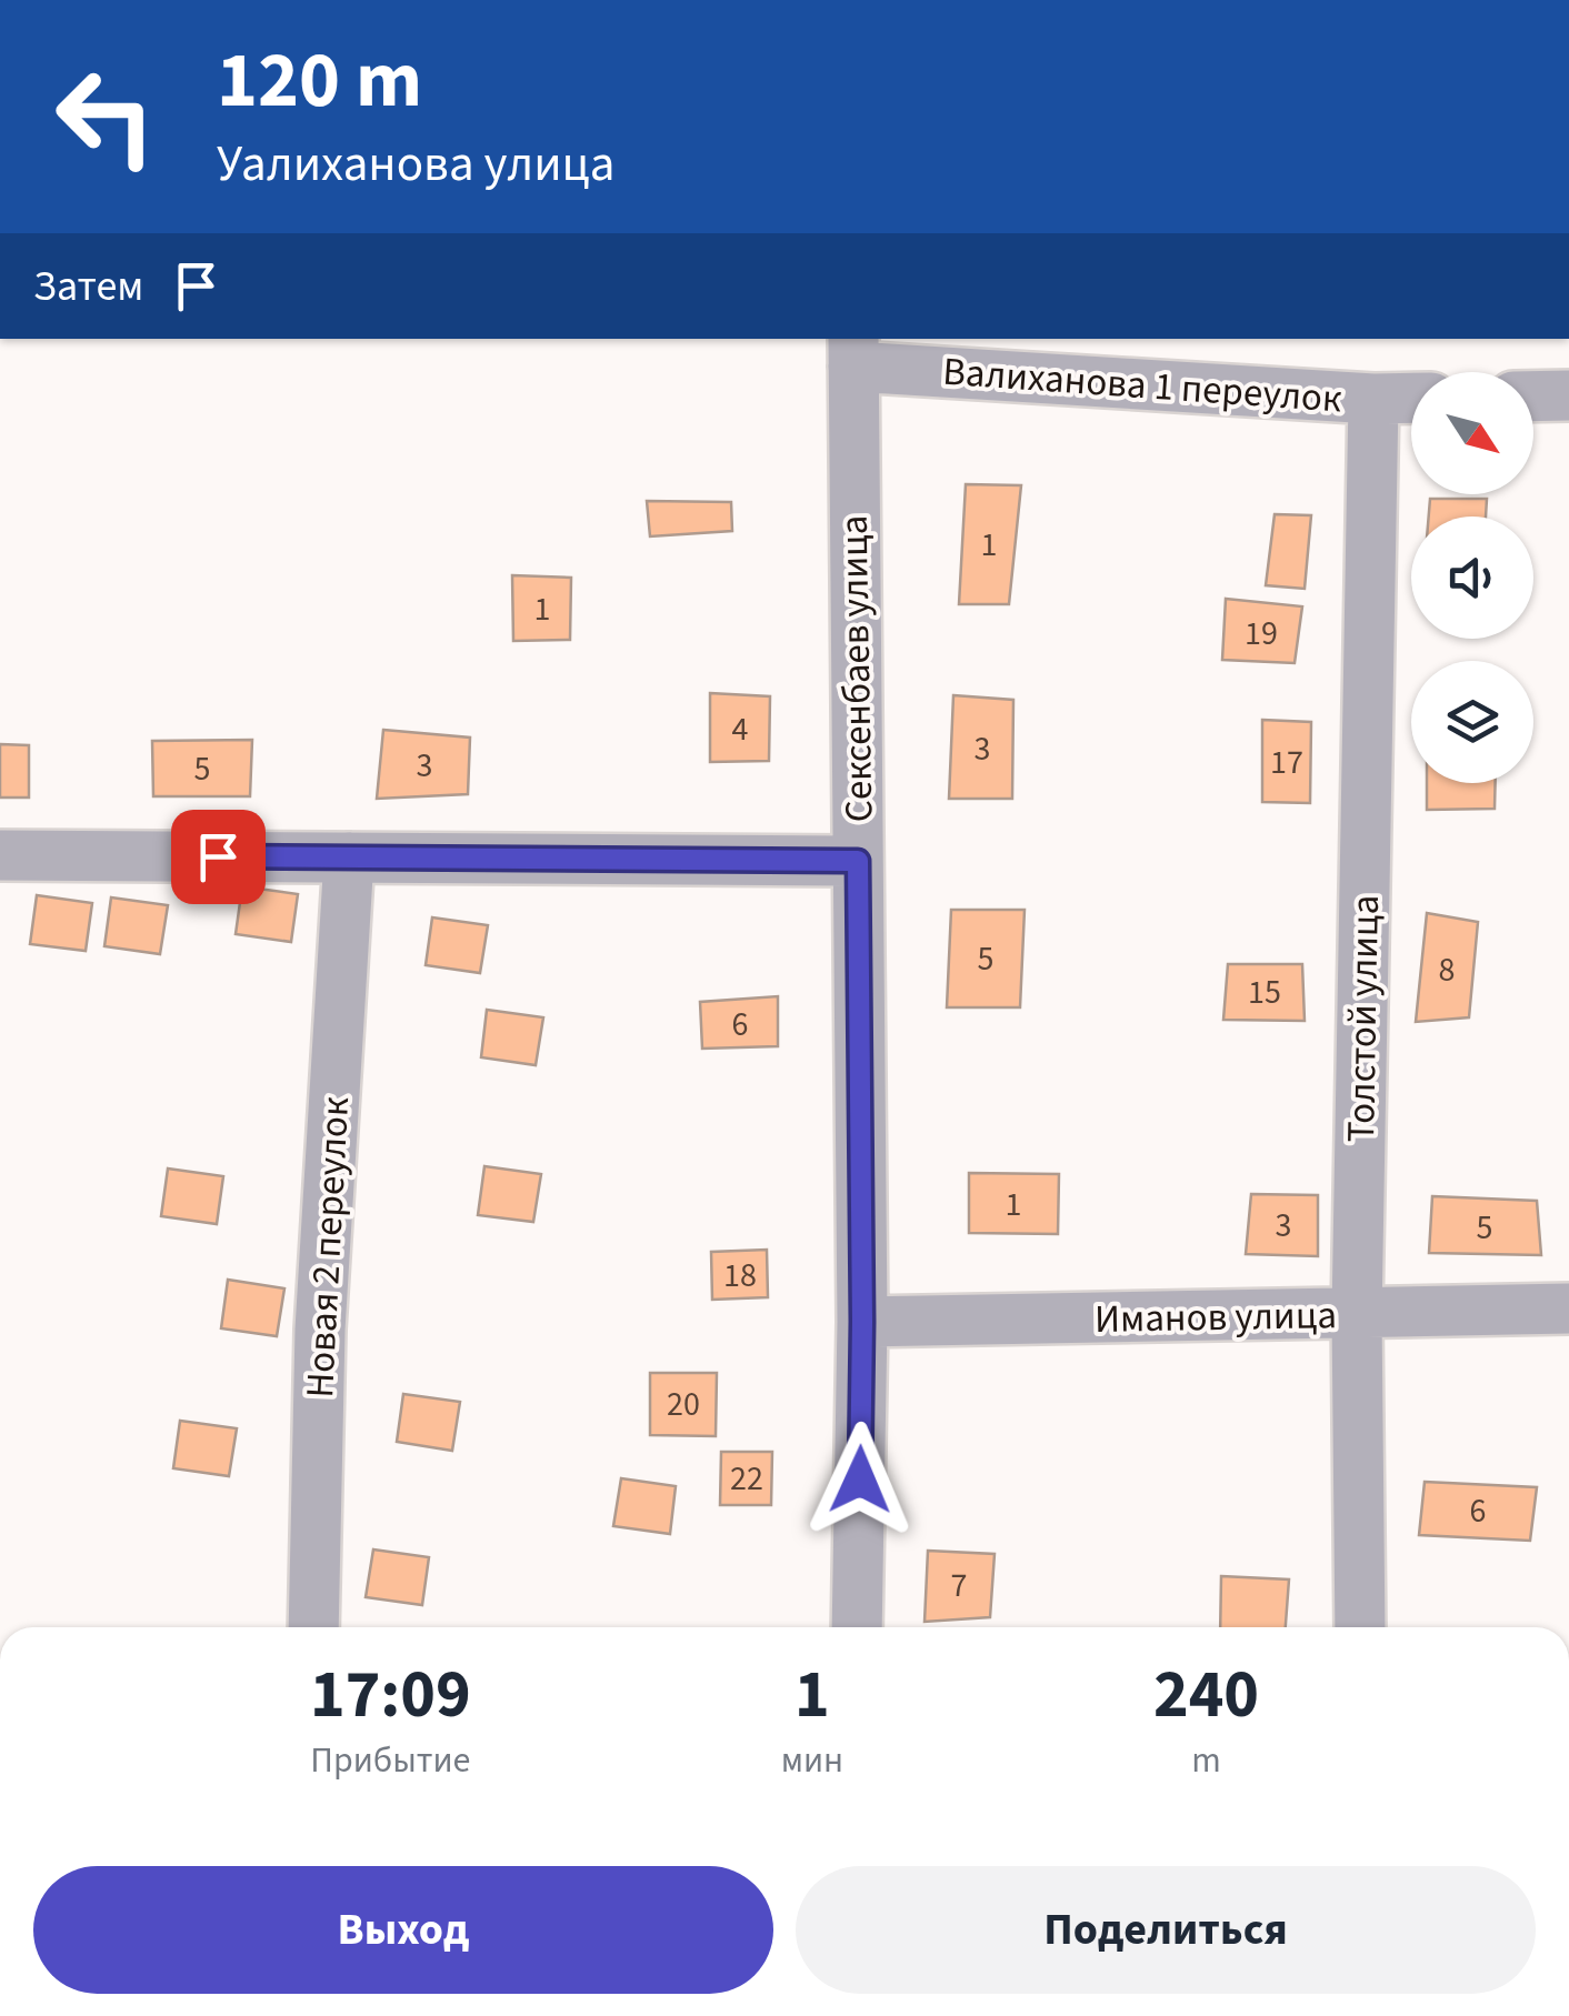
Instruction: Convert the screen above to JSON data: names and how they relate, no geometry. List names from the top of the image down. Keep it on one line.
{"streets":{"street":["Валиханова 1 переулок","Сексенбаев улица","Толстой улица","Новая 2 переулок","Иманов улица"]},"crossings":[["Валиханова 1 переулок","Сексенбаев улица"],["Валиханова 1 переулок","Толстой улица"],["Сексенбаев улица","Иманов улица"],["Толстой улица","Иманов улица"]],"house_numbers":["1","1","19","4","3","17","3","5","5","8","15","6","1","3","5","18","20","22","6","7"],"north":"bottom right","page":{"turn":["120 m","Уалиханова улица"],"then":"Затем","eta":["17:09","Прибытие","1","мин","240","m"],"buttons":["Выход","Поделиться"]}}
